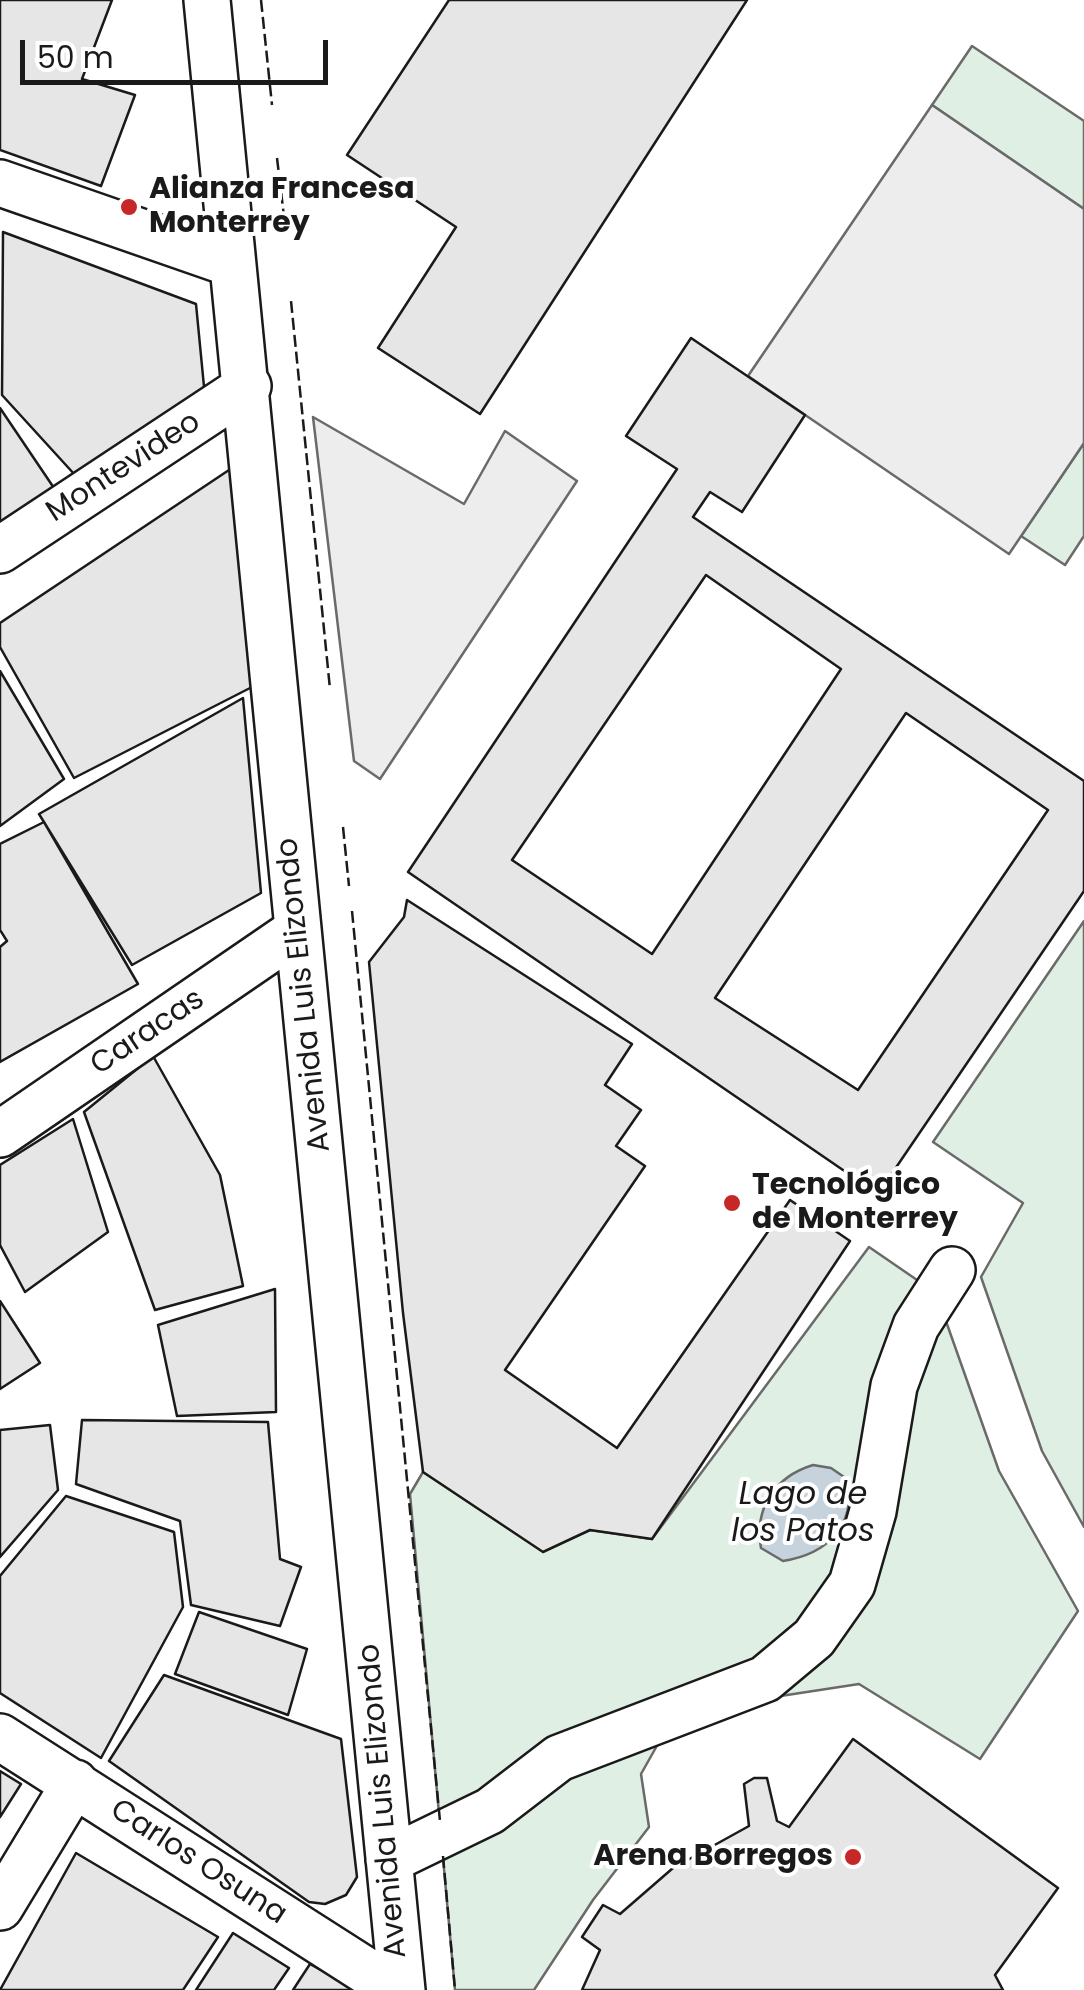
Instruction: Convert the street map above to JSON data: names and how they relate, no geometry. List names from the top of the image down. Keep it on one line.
{"streets":{"street":["Montevideo","Avenida Luis Elizondo","Caracas","Carlos Osuna"]},"crossings":[["Montevideo","Avenida Luis Elizondo"],["Avenida Luis Elizondo","Caracas"],["Avenida Luis Elizondo","Carlos Osuna"]],"water":["Lago de los Patos"],"places":["Alianza Francesa Monterrey","Tecnológico de Monterrey","Arena Borregos"],"scale_bar":"50 m"}
